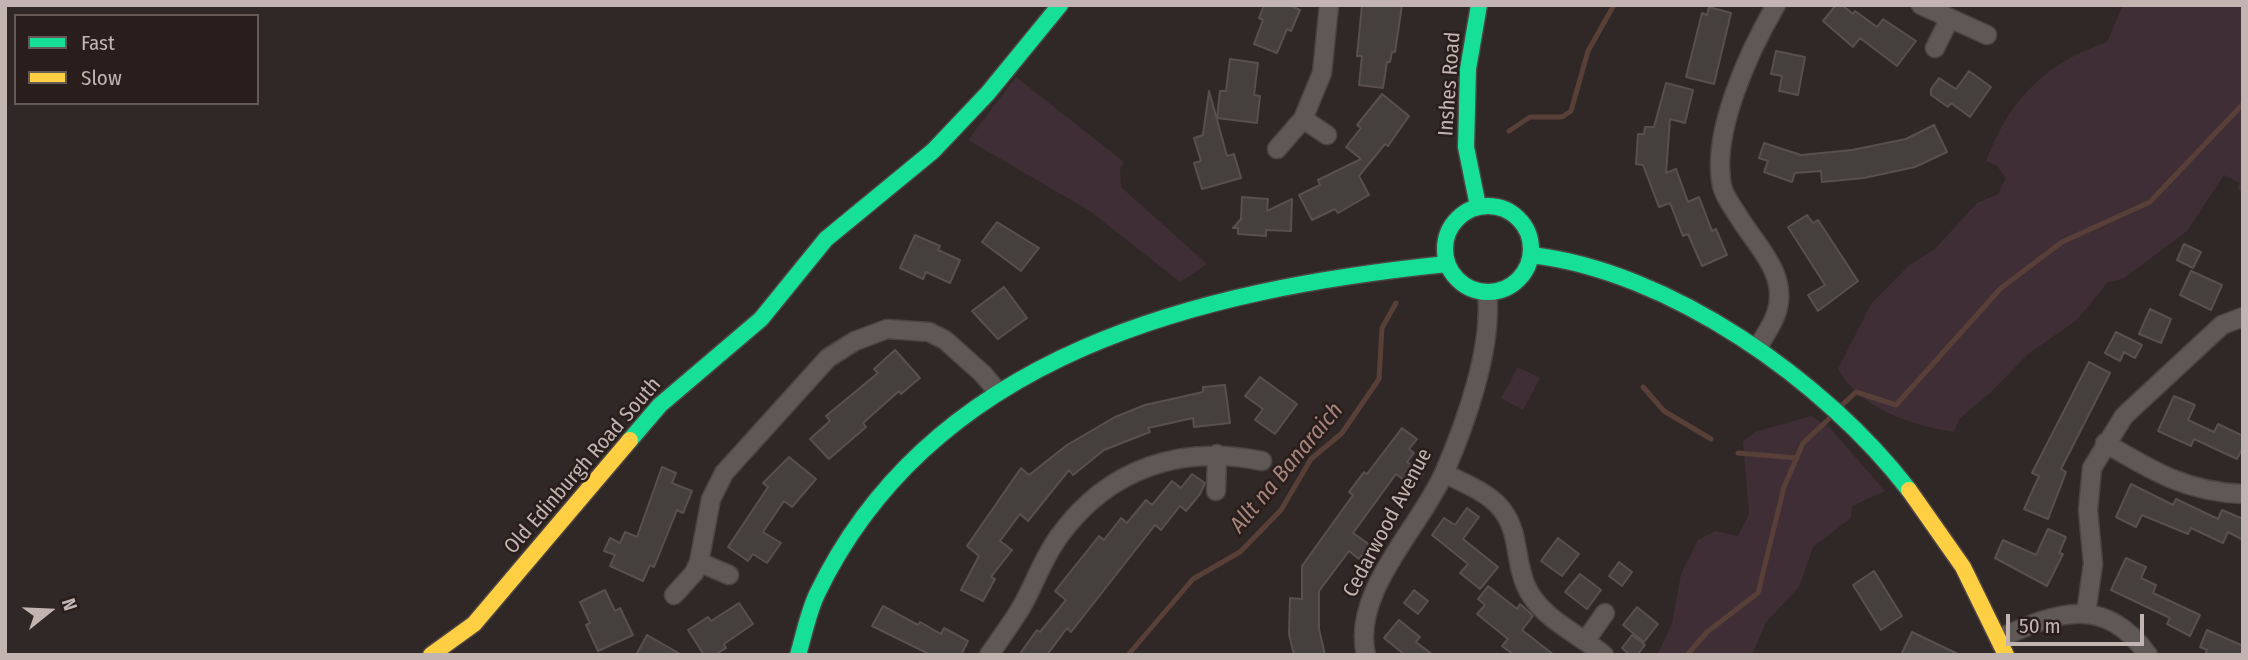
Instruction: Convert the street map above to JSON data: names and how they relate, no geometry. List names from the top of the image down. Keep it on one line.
{"streets":{"street":["Inshes Road","Old Edinburgh Road South","Cedarwood Avenue"]},"crossings":[["Inshes Road","Cedarwood Avenue"]],"water":["Allt na Banaraich"],"legend":["Fast","Slow"],"scale_bar":"50 m","north":"right"}
